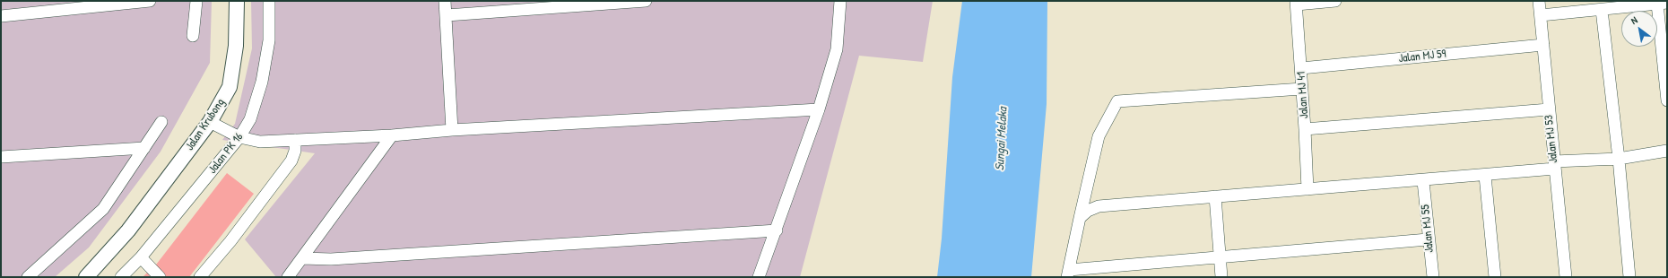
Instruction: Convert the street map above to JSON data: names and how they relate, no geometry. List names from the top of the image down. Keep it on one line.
{"streets":{"main road":["Jalan Krubong"],"street":["Jalan MJ 59","Jalan MJ 41","Jalan MJ 53","Jalan PK 16","Jalan MJ 55"]},"crossings":[["Jalan MJ 59","Jalan MJ 41"],["Jalan MJ 59","Jalan MJ 53"]],"water":["Sungai Melaka"],"north":"top left"}
